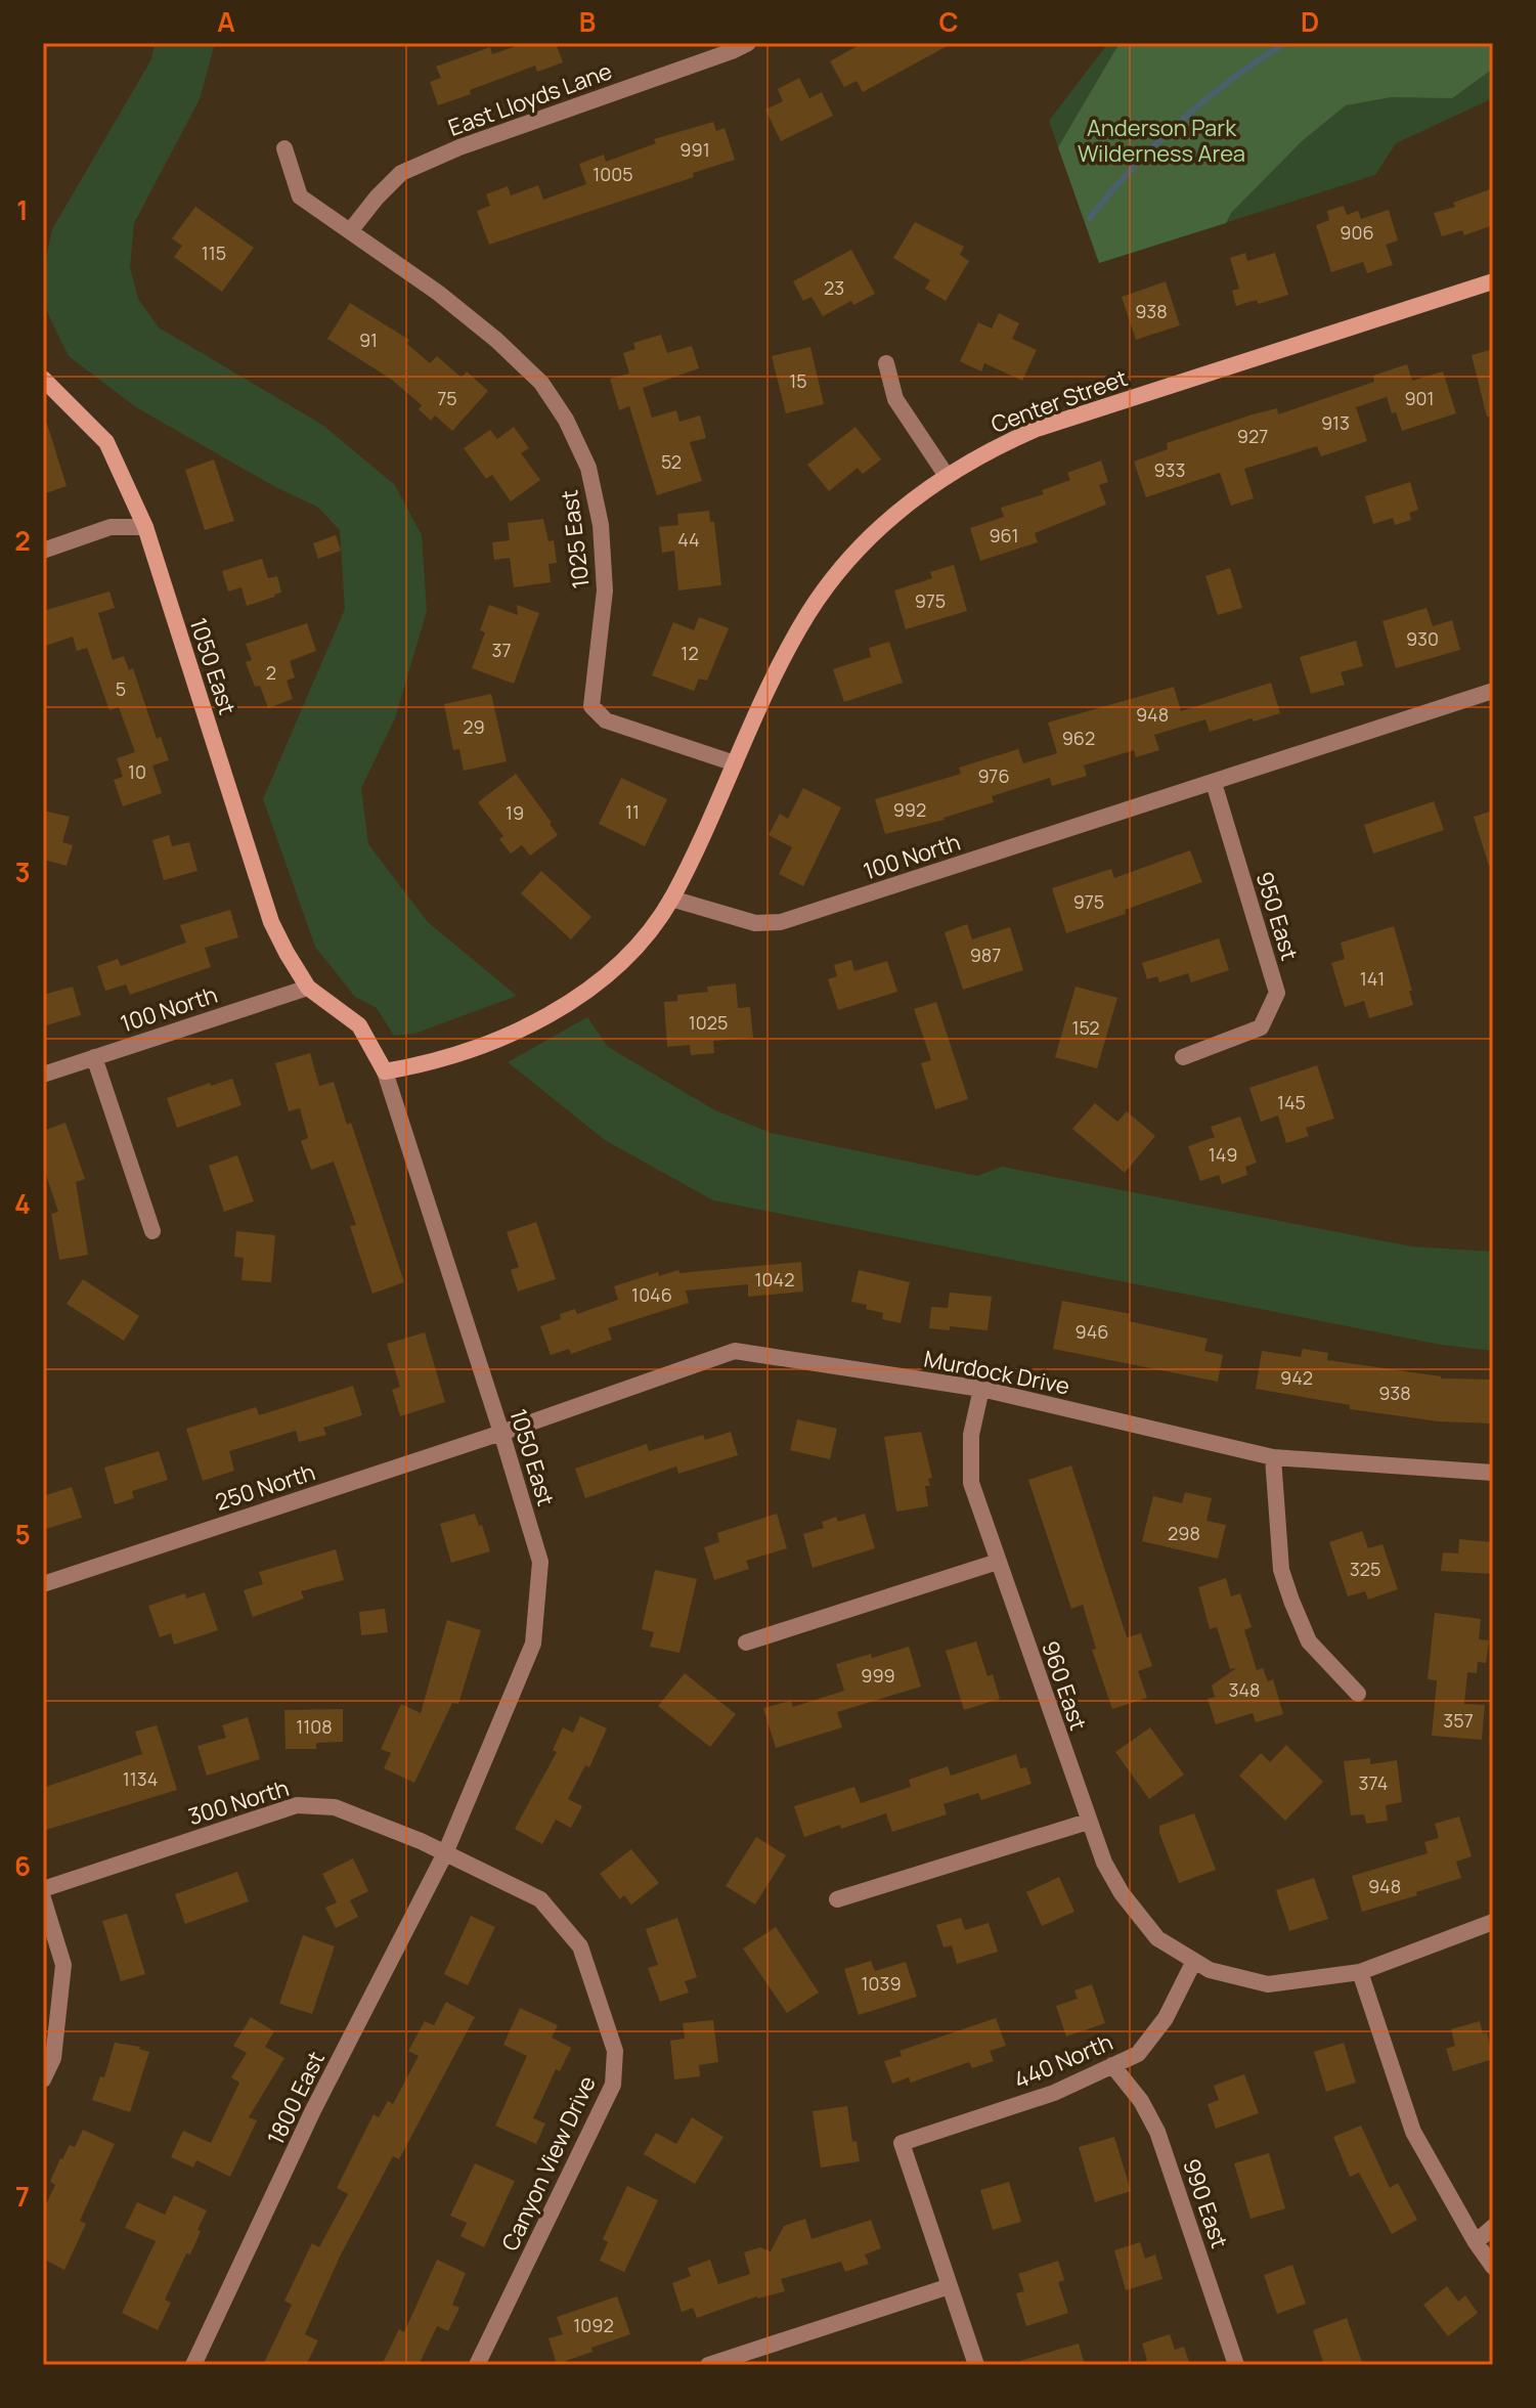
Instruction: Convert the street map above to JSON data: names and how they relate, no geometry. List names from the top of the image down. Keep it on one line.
{"streets":{"street":["East Lloyds Lane","Center Street","1025 East","1050 East","100 North","950 East","Murdock Drive","250 North","960 East","300 North","440 North","1800 East","Canyon View Drive","990 East"]},"crossings":[["East Lloyds Lane","1025 East"],["Center Street","1025 East"],["Center Street","100 North"],["1050 East","100 North"],["1050 East","Murdock Drive"],["1050 East","250 North"],["1050 East","300 North"],["1050 East","1800 East"],["1050 East","Canyon View Drive"],["100 North","950 East"],["Murdock Drive","250 North"],["Murdock Drive","960 East"],["960 East","440 North"],["300 North","1800 East"],["300 North","Canyon View Drive"],["440 North","990 East"],["1800 East","Canyon View Drive"]],"parks":["Anderson Park Wilderness Area"],"house_numbers":["991","1005","906","115","23","938","91","15","75","901","913","927","52","933","961","44","975","930","37","12","2","5","948","29","962","10","976","992","11","19","975","987","141","1025","152","145","149","1042","1046","946","942","938","298","325","999","348","357","1108","1134","374","948","1039","1092"],"grid":{"columns":["A","B","C","D"],"rows":["1","2","3","4","5","6","7"]}}
